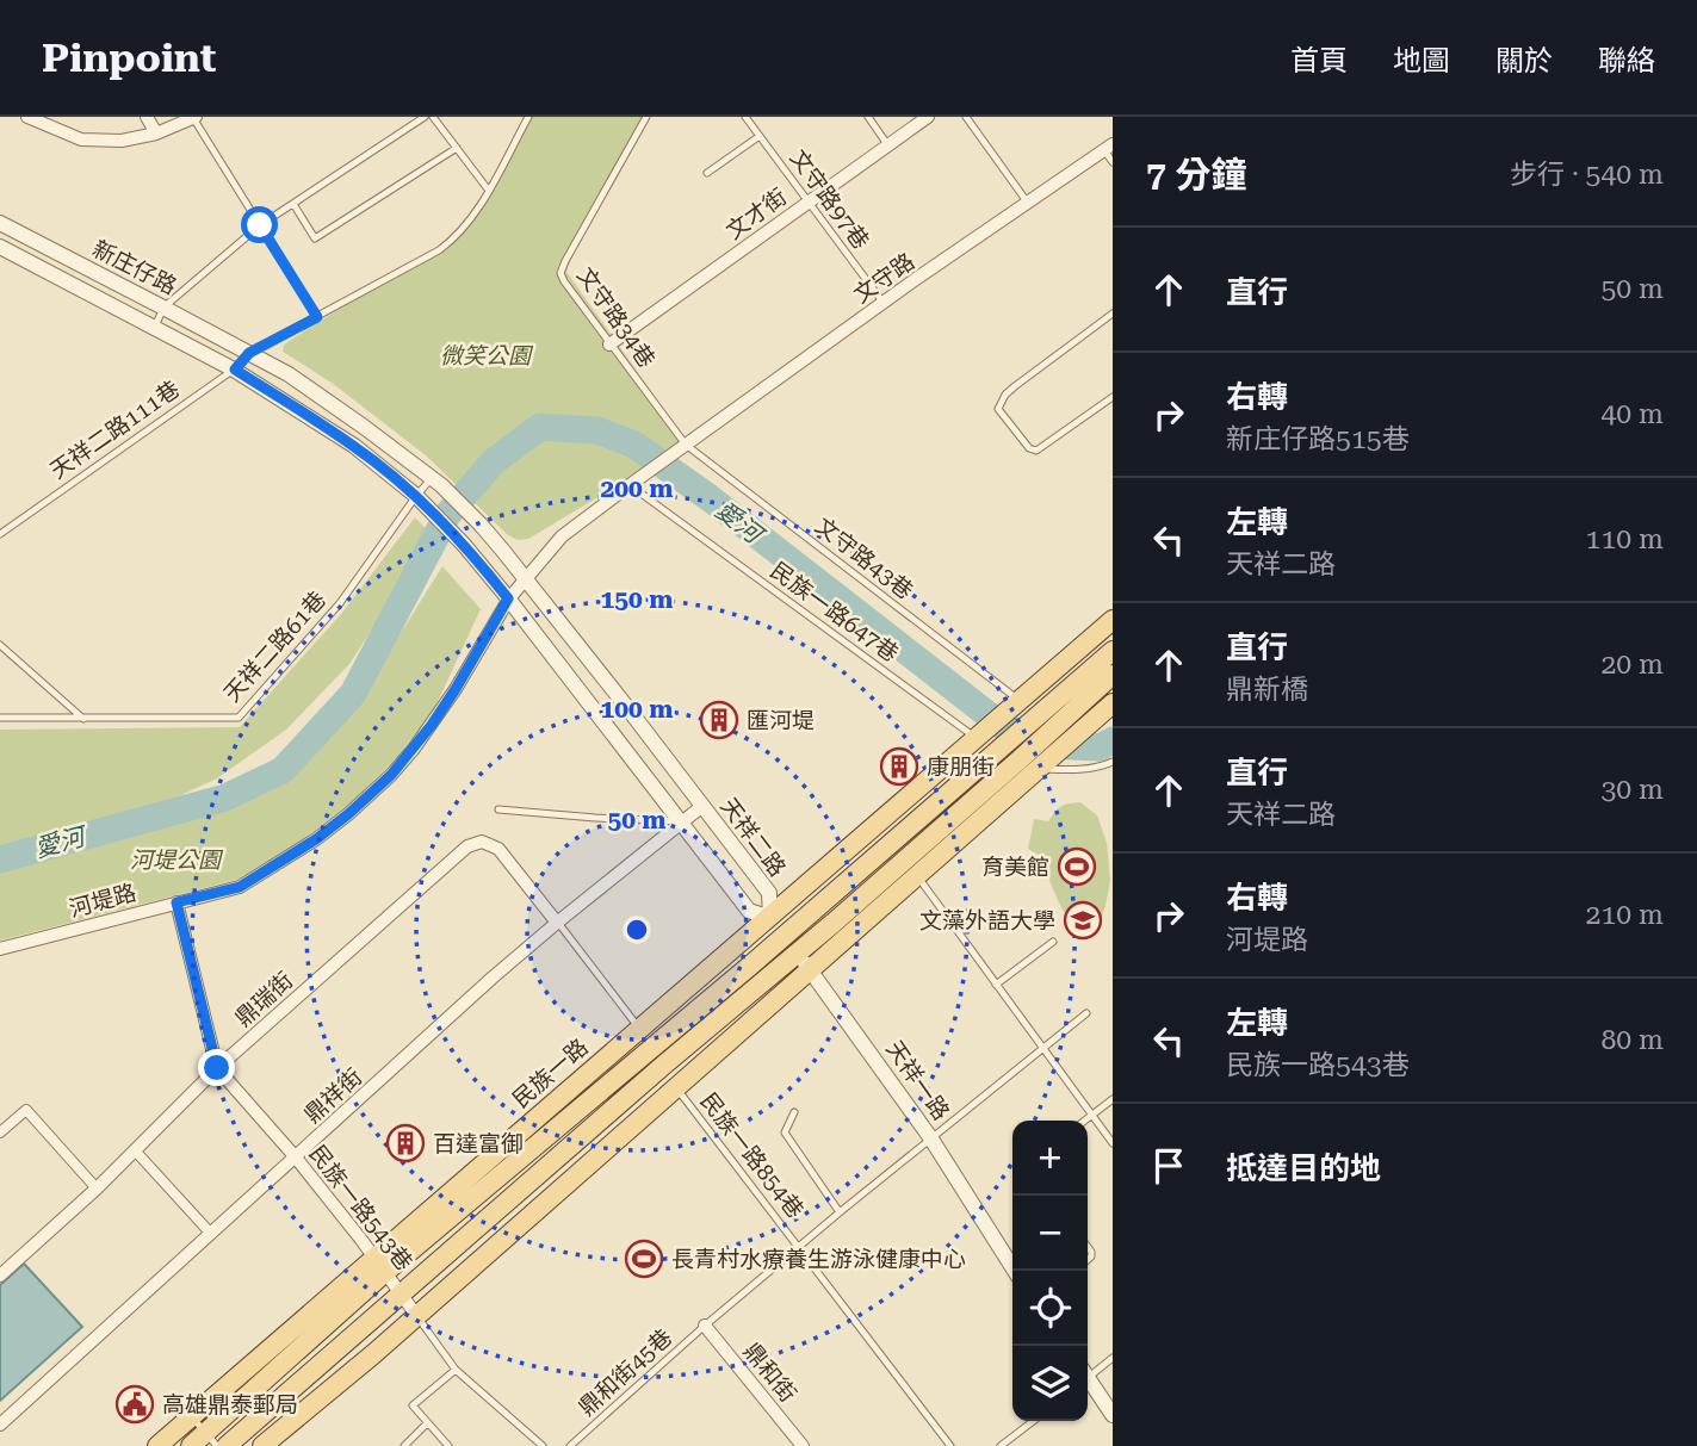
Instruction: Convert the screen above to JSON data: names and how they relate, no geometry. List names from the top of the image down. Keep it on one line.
{"streets":{"main road":["民族一路"],"street":["文才街","新庄仔路","文守路","天祥二路","河堤路","鼎瑞街","天祥一路","鼎祥街","民族一路543巷","鼎和街"],"lane":["文守路97巷","文守路34巷","天祥二路111巷","文守路43巷","民族一路647巷","天祥二路61巷","民族一路854巷","鼎和街45巷"]},"crossings":[["文守路97巷","文才街"],["文守路97巷","文守路"],["文才街","文守路34巷"],["新庄仔路","天祥二路111巷"],["文守路","文守路34巷"],["文守路","文守路43巷"],["文守路","民族一路647巷"],["文守路34巷","文守路43巷"],["文守路43巷","民族一路"],["民族一路647巷","民族一路"],["天祥二路61巷","天祥二路"],["天祥二路","河堤路"],["天祥二路","民族一路"],["天祥二路","天祥一路"],["天祥二路","鼎祥街"],["河堤路","民族一路543巷"],["鼎瑞街","鼎祥街"],["鼎瑞街","民族一路543巷"],["民族一路","天祥一路"],["民族一路","民族一路543巷"],["天祥一路","鼎和街45巷"],["鼎祥街","民族一路543巷"],["民族一路854巷","鼎和街45巷"],["鼎和街45巷","鼎和街"]],"water":["愛河"],"parks":["微笑公園","河堤公園"],"places":{"building":["匯河堤","康朋街","百達富御"],"sports":["育美館","長青村水療養生游泳健康中心"],"school or university":["文藻外語大學"],"public building":["高雄鼎泰郵局"]},"page":{"header":"Pinpoint","nav":["首頁","地圖","關於","聯絡"],"heading":["7 分鐘","步行 · 540 m"],"list":[["直行","50 m"],["右轉","新庄仔路515巷","40 m"],["左轉","天祥二路","110 m"],["直行","鼎新橋","20 m"],["直行","天祥二路","30 m"],["右轉","河堤路","210 m"],["左轉","民族一路543巷","80 m"],"抵達目的地"],"map_buttons":["+","−"]},"rings":["200 m","150 m","100 m","50 m"]}
